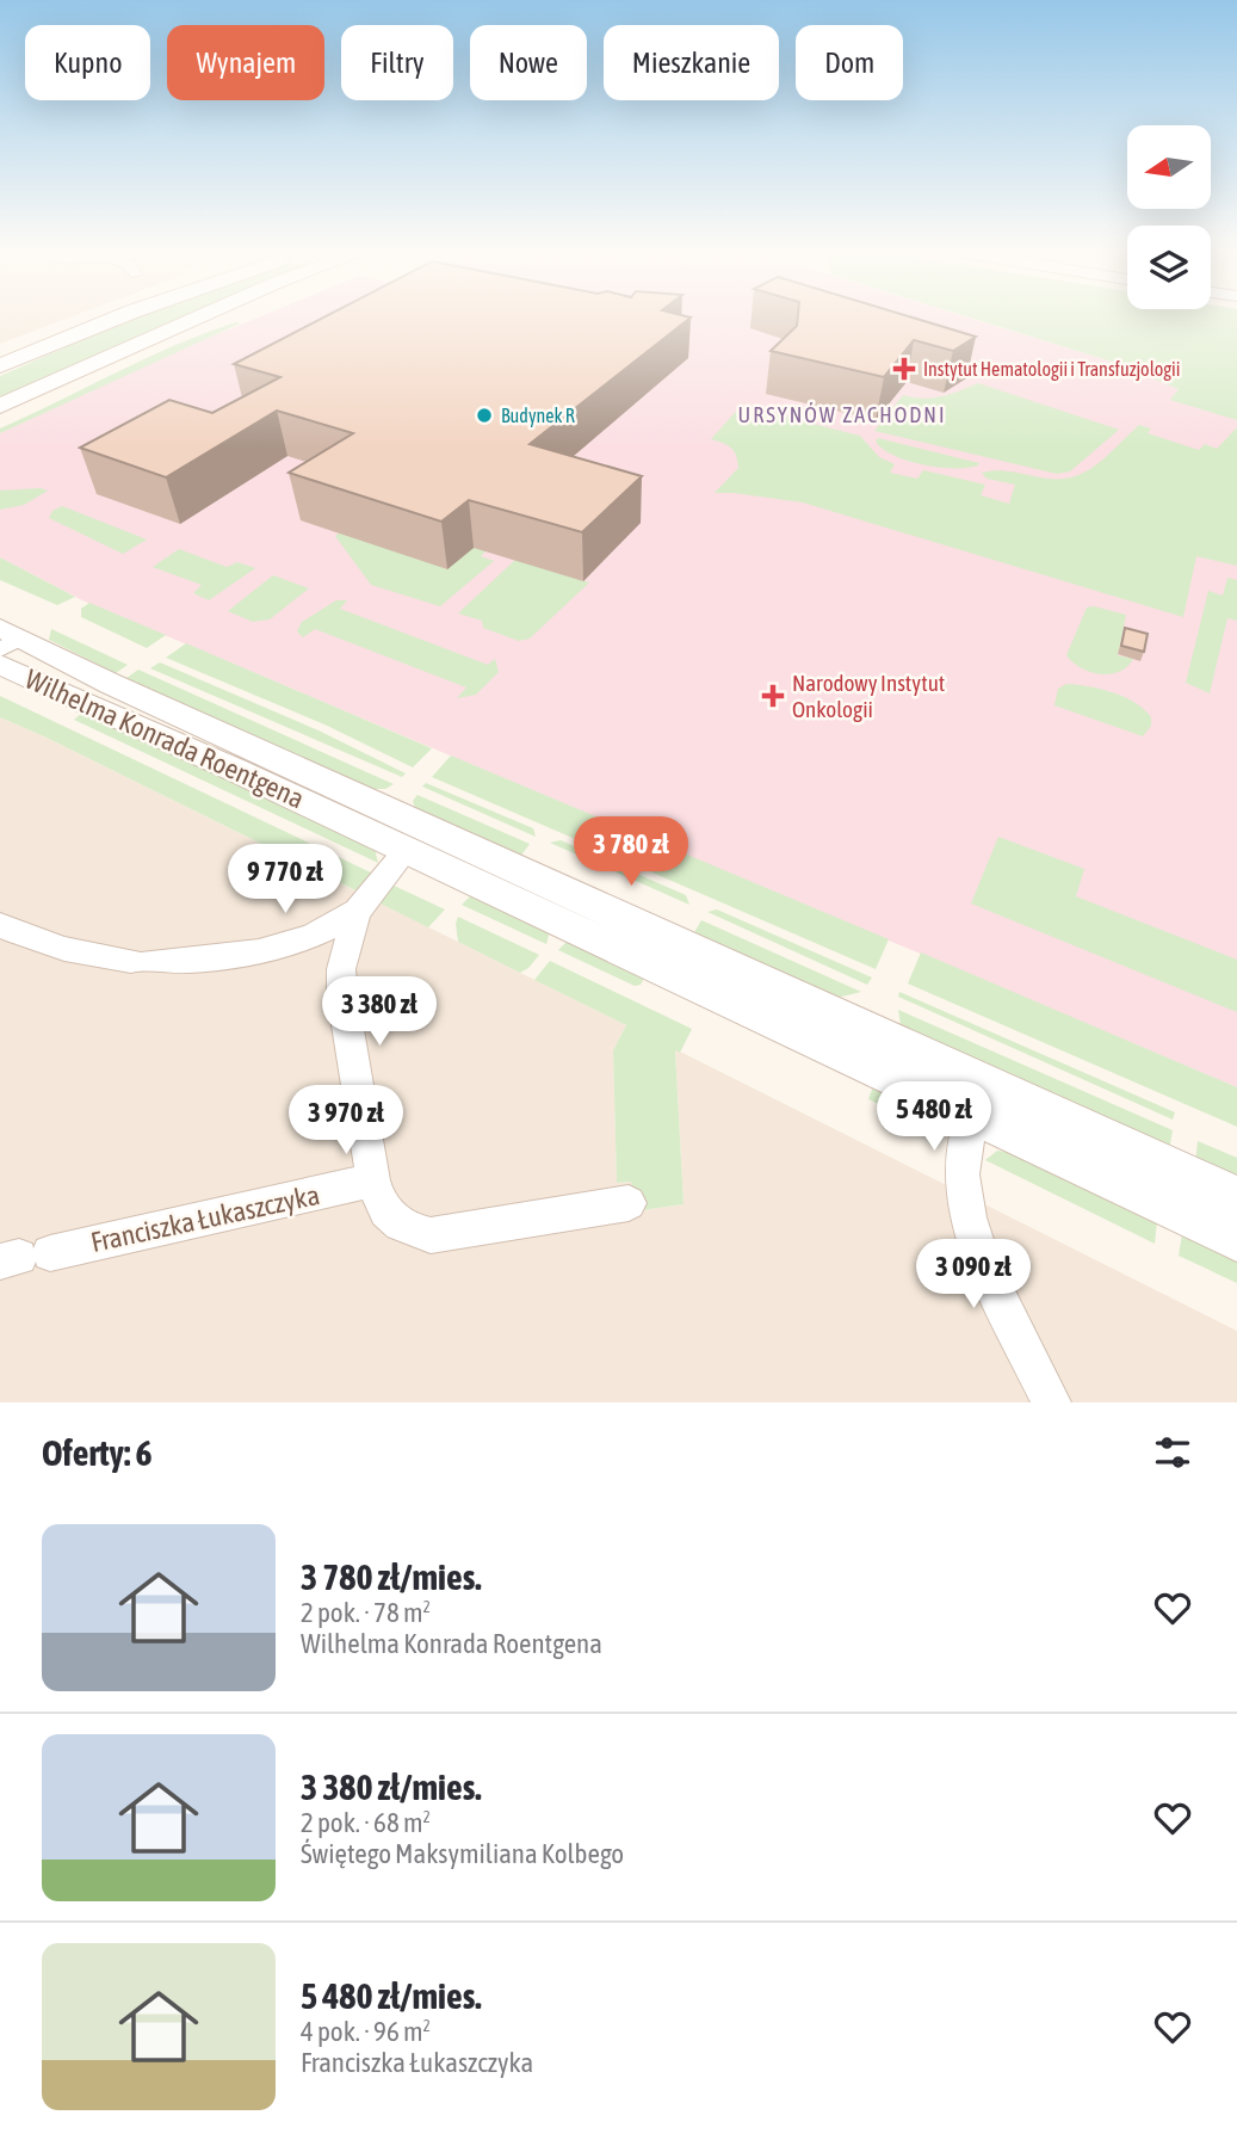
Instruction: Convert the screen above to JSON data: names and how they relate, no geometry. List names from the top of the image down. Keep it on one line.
{"streets":{"street":["Wilhelma Konrada Roentgena","Franciszka Łukaszczyka"]},"districts":["URSYNÓW ZACHODNI"],"places":{"health":["Instytut Hematologii i Transfuzjologii","Narodowy Instytut Onkologii"],"other":["Budynek R"]},"north":"left","page":{"chip":["Kupno","Wynajem","Filtry","Nowe","Mieszkanie","Dom"],"price":["3 780 zł","9 770 zł","3 380 zł","5 480 zł","3 970 zł","3 090 zł"],"heading":"Oferty: 6","list":[{"name":"3 780 zł/mies.","note":"2 pok. · 78 m² · Wilhelma Konrada Roentgena"},{"name":"3 380 zł/mies.","note":"2 pok. · 68 m² · Świętego Maksymiliana Kolbego"},{"name":"5 480 zł/mies.","note":"4 pok. · 96 m² · Franciszka Łukaszczyka"}]}}
